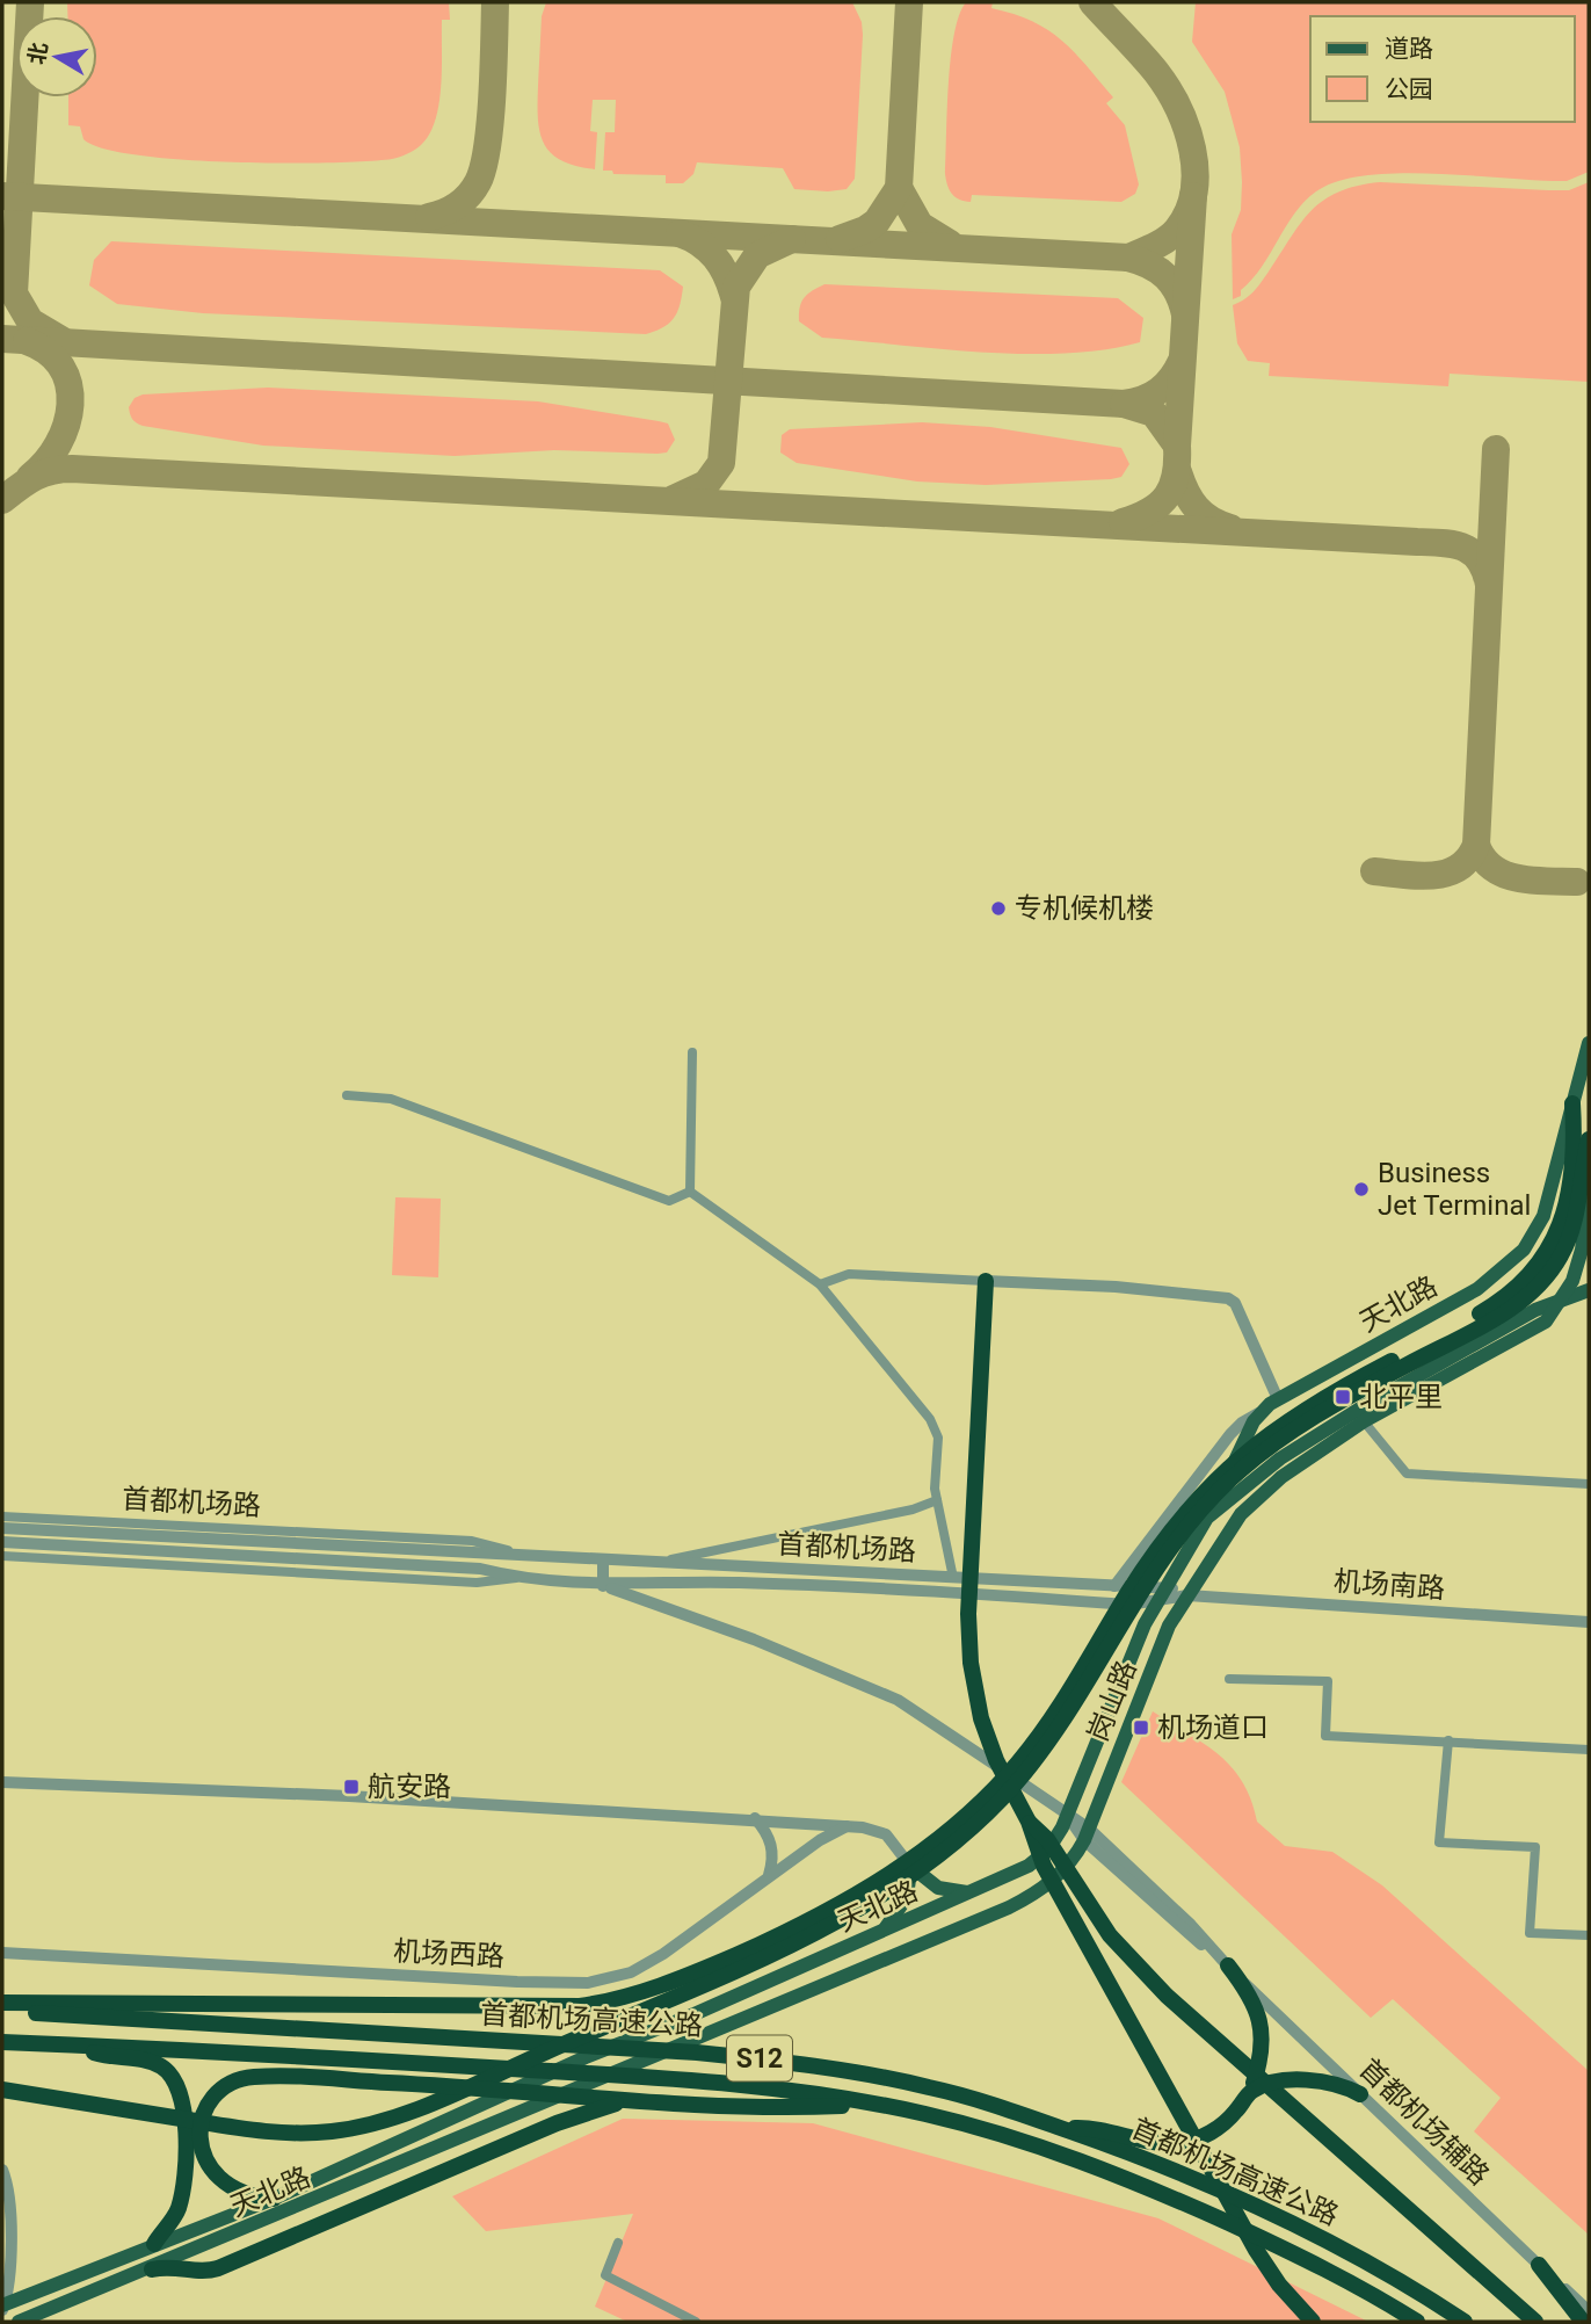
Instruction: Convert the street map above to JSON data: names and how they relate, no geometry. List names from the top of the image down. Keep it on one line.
{"streets":{"highway":["首都机场高速公路","S12"],"main road":["天北路","岗山路"],"street":["首都机场路","机场南路","机场西路","首都机场辅路"]},"crossings":[["天北路","首都机场路"],["天北路","岗山路"],["天北路","首都机场辅路"],["首都机场路","机场南路"],["首都机场路","岗山路"],["首都机场路","首都机场辅路"],["机场南路","岗山路"],["岗山路","首都机场辅路"]],"places":{"other":["专机候机楼","Business Jet Terminal"],"transit":["北平里","机场道口","航安路"]},"legend":["道路","公园"],"north":"left"}
